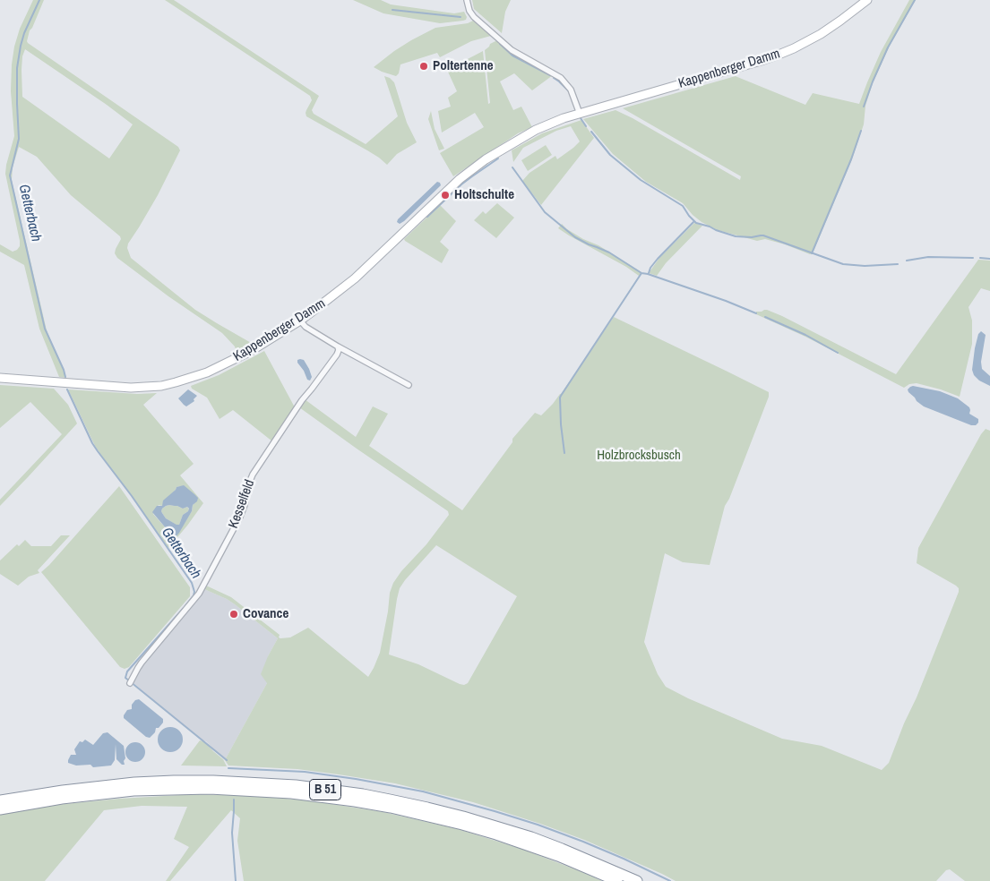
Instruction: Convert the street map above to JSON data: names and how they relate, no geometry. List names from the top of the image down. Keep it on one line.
{"streets":{"highway":["B 51"],"main road":["Kappenberger Damm"],"street":["Kesselfeld"]},"water":["Getterbach"],"parks":["Holzbrocksbusch"],"places":["Poltertenne","Holtschulte","Covance"]}
